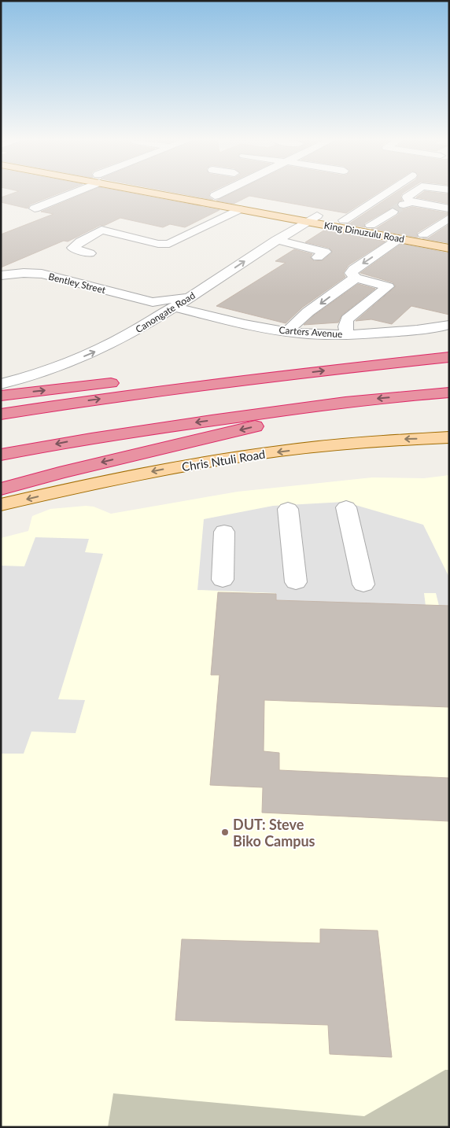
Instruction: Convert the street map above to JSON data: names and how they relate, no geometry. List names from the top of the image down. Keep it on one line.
{"streets":{"main road":["King Dinuzulu Road","Chris Ntuli Road"],"street":["Bentley Street","Canongate Road","Carters Avenue"]},"crossings":[["King Dinuzulu Road","Canongate Road"],["Bentley Street","Canongate Road"],["Canongate Road","Carters Avenue"]],"one_way":["Chris Ntuli Road"],"places":["DUT: Steve Biko Campus"]}
